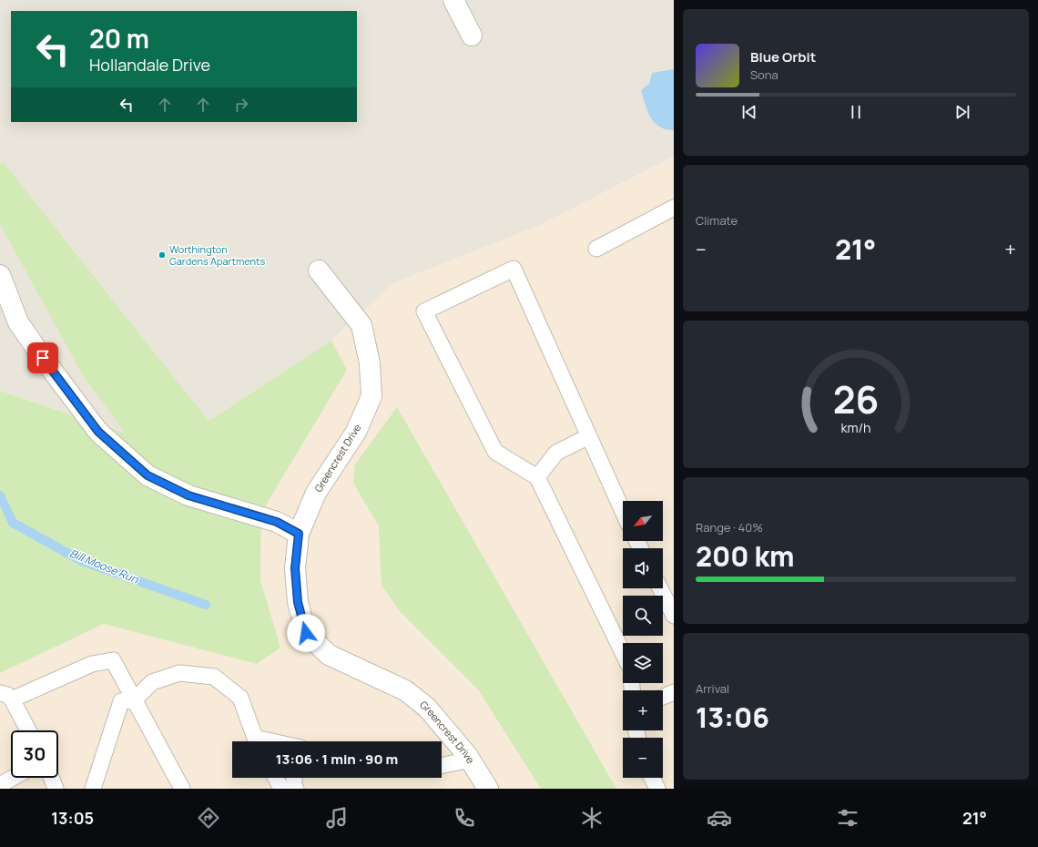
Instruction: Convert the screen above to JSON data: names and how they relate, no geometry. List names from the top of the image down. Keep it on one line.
{"streets":{"street":["Greencrest Drive"]},"water":["Bill Moose Run"],"places":["Worthington Gardens Apartments"],"north":"bottom left","page":{"turn":["20 m","Hollandale Drive"],"song":["Blue Orbit","Sona"],"tile":["Climate",["Range · 40%","200 km"],["Arrival","13:06"]],"heat":["−","21°","+"],"map_buttons":["+","−"],"limit":"30","trip":"13:06 · 1 min · 90 m","tabs":["13:05","21°"],"gauge":["26","km/h"]}}
